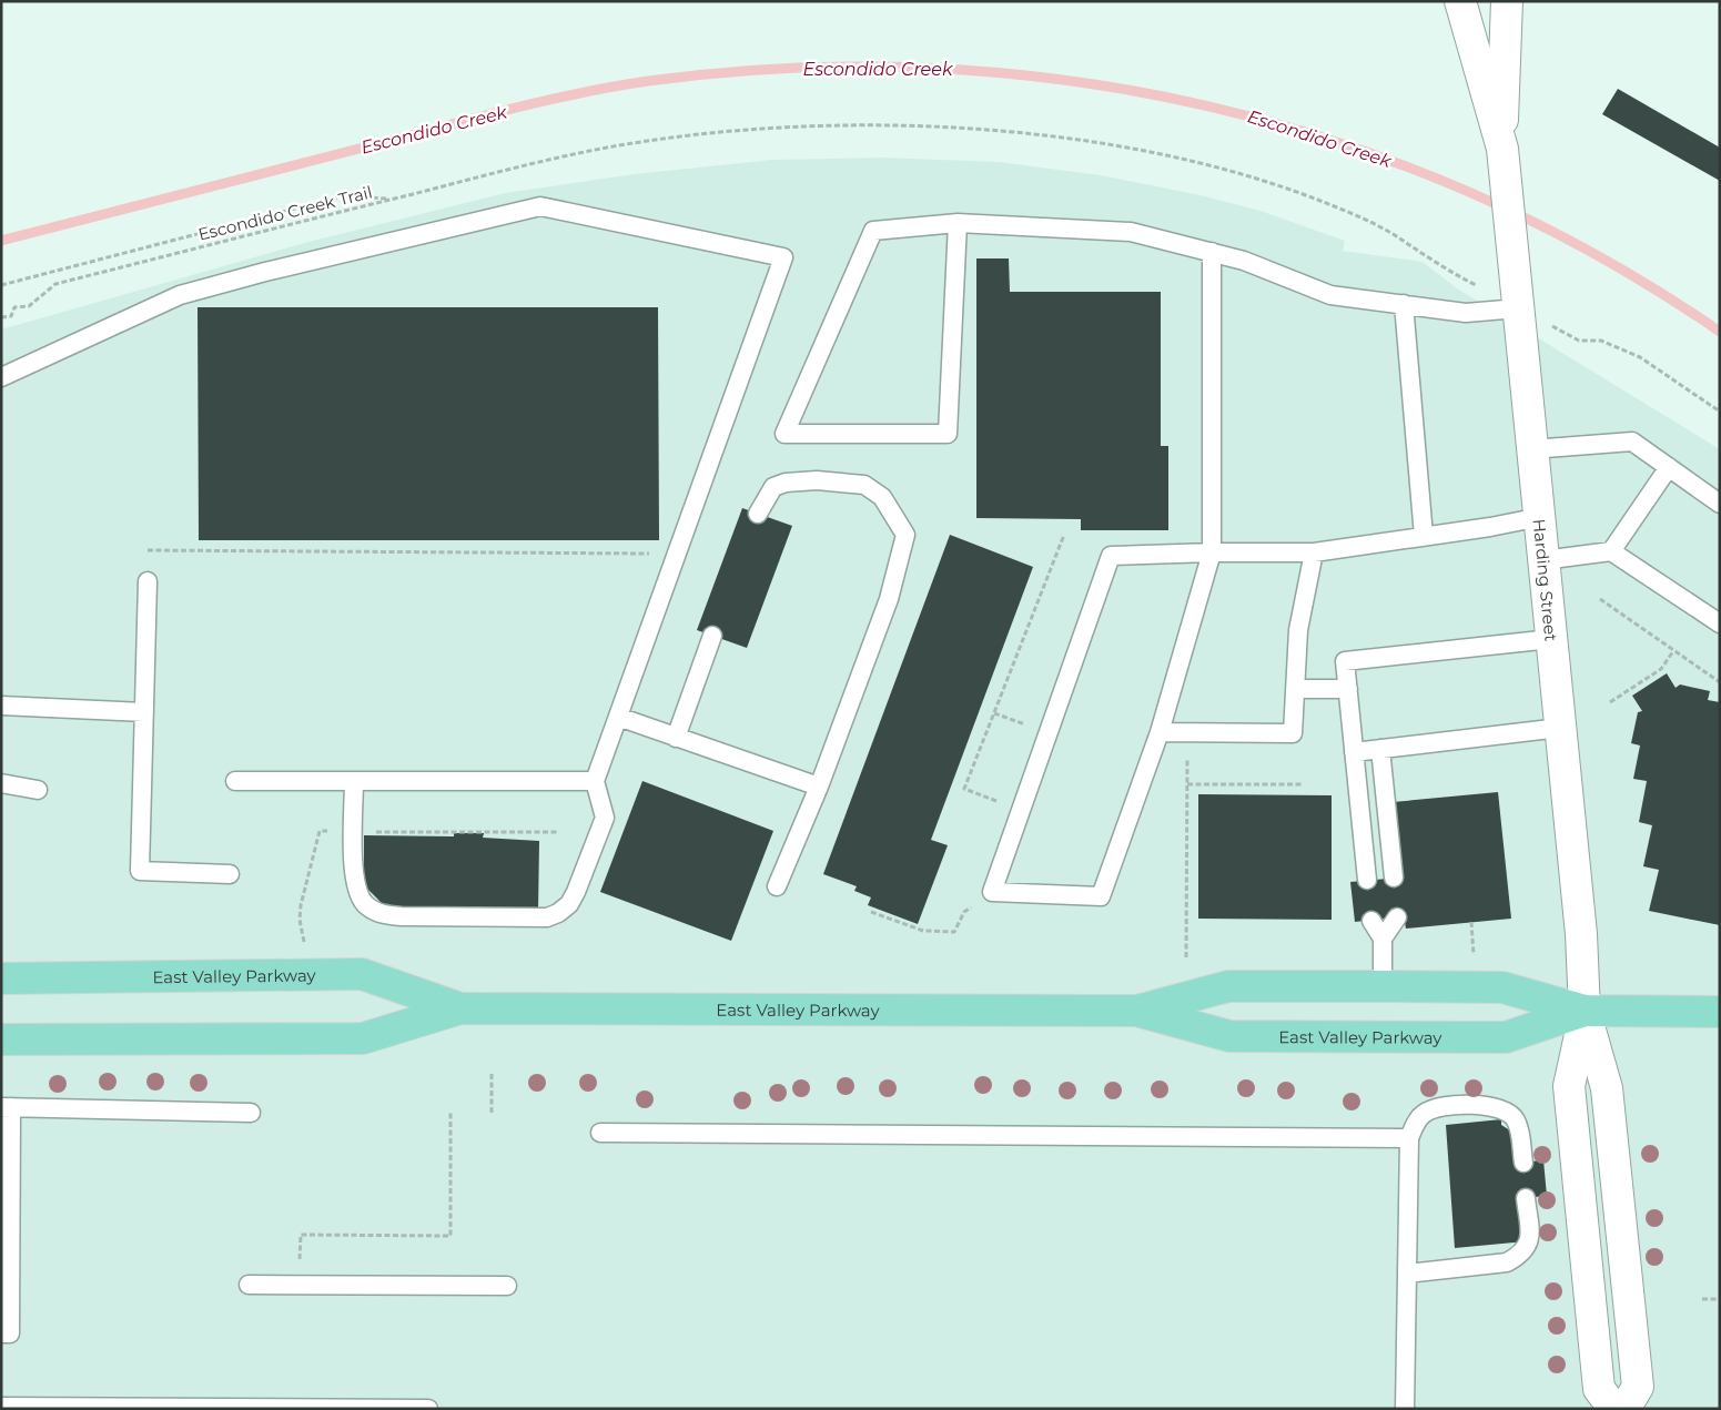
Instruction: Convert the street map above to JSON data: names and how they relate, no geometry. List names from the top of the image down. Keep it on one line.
{"streets":{"main road":["East Valley Parkway"],"street":["Harding Street"],"path":["Escondido Creek Trail"]},"crossings":[["Harding Street","East Valley Parkway"]],"water":["Escondido Creek"]}
